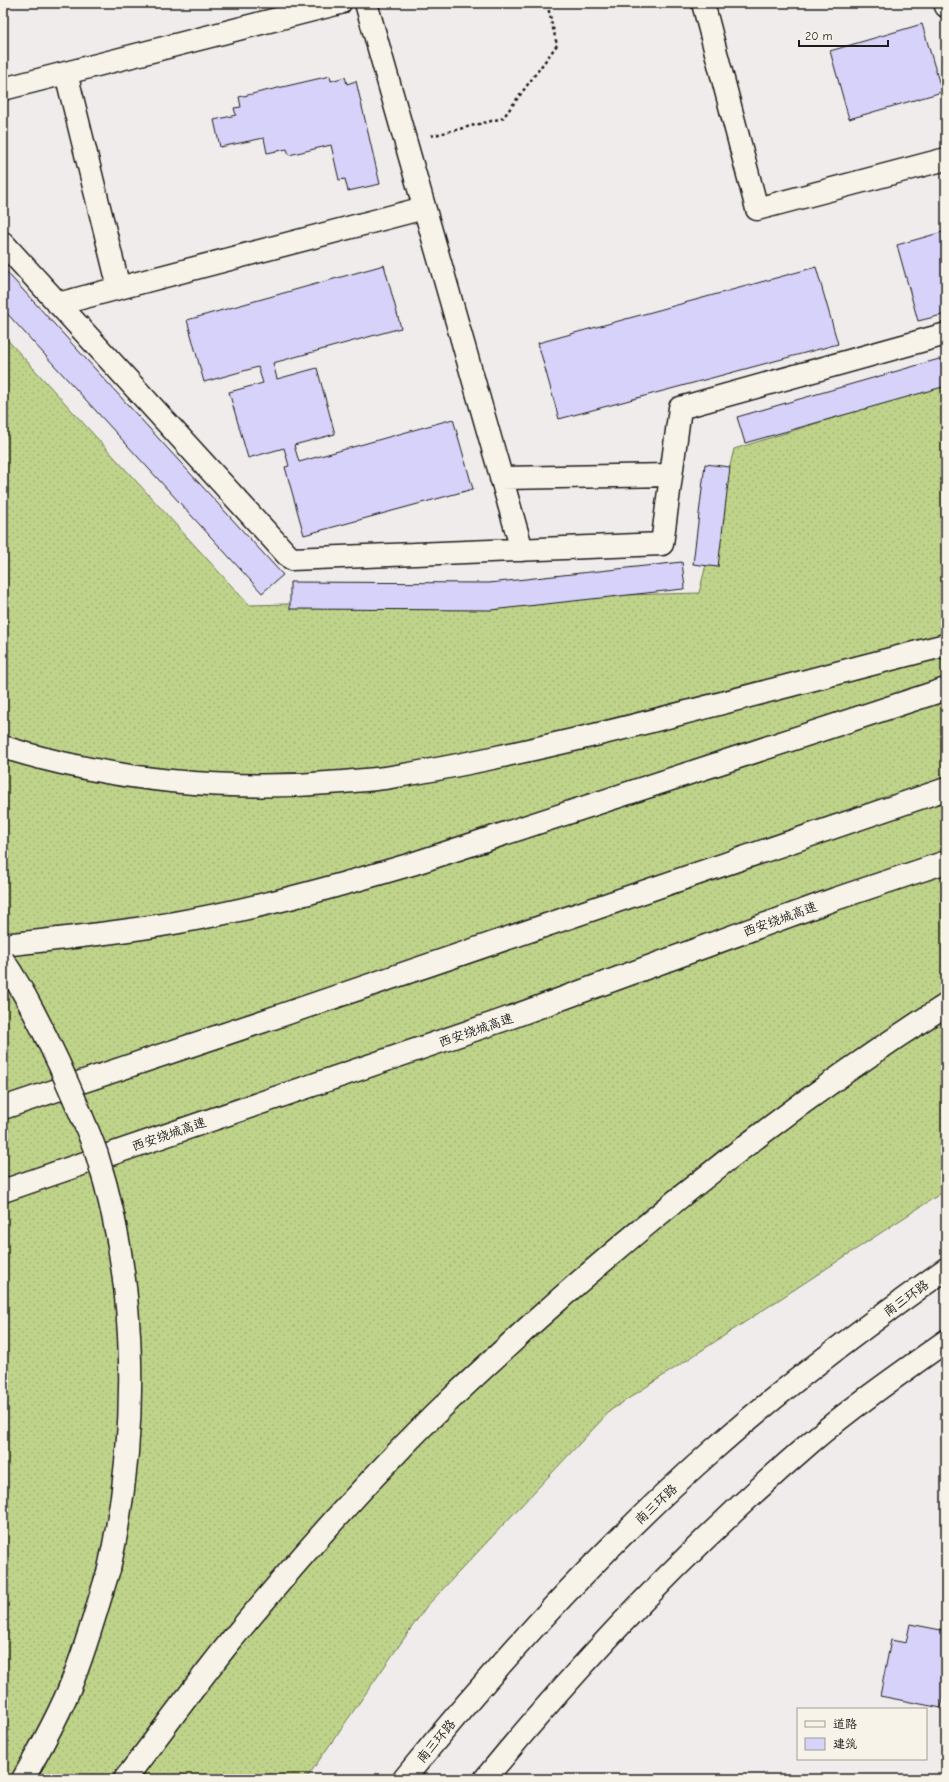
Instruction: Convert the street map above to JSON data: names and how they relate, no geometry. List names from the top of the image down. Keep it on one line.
{"streets":{"main road":["西安绕城高速","南三环路"]},"legend":["道路","建筑"],"scale_bar":"20 m"}
